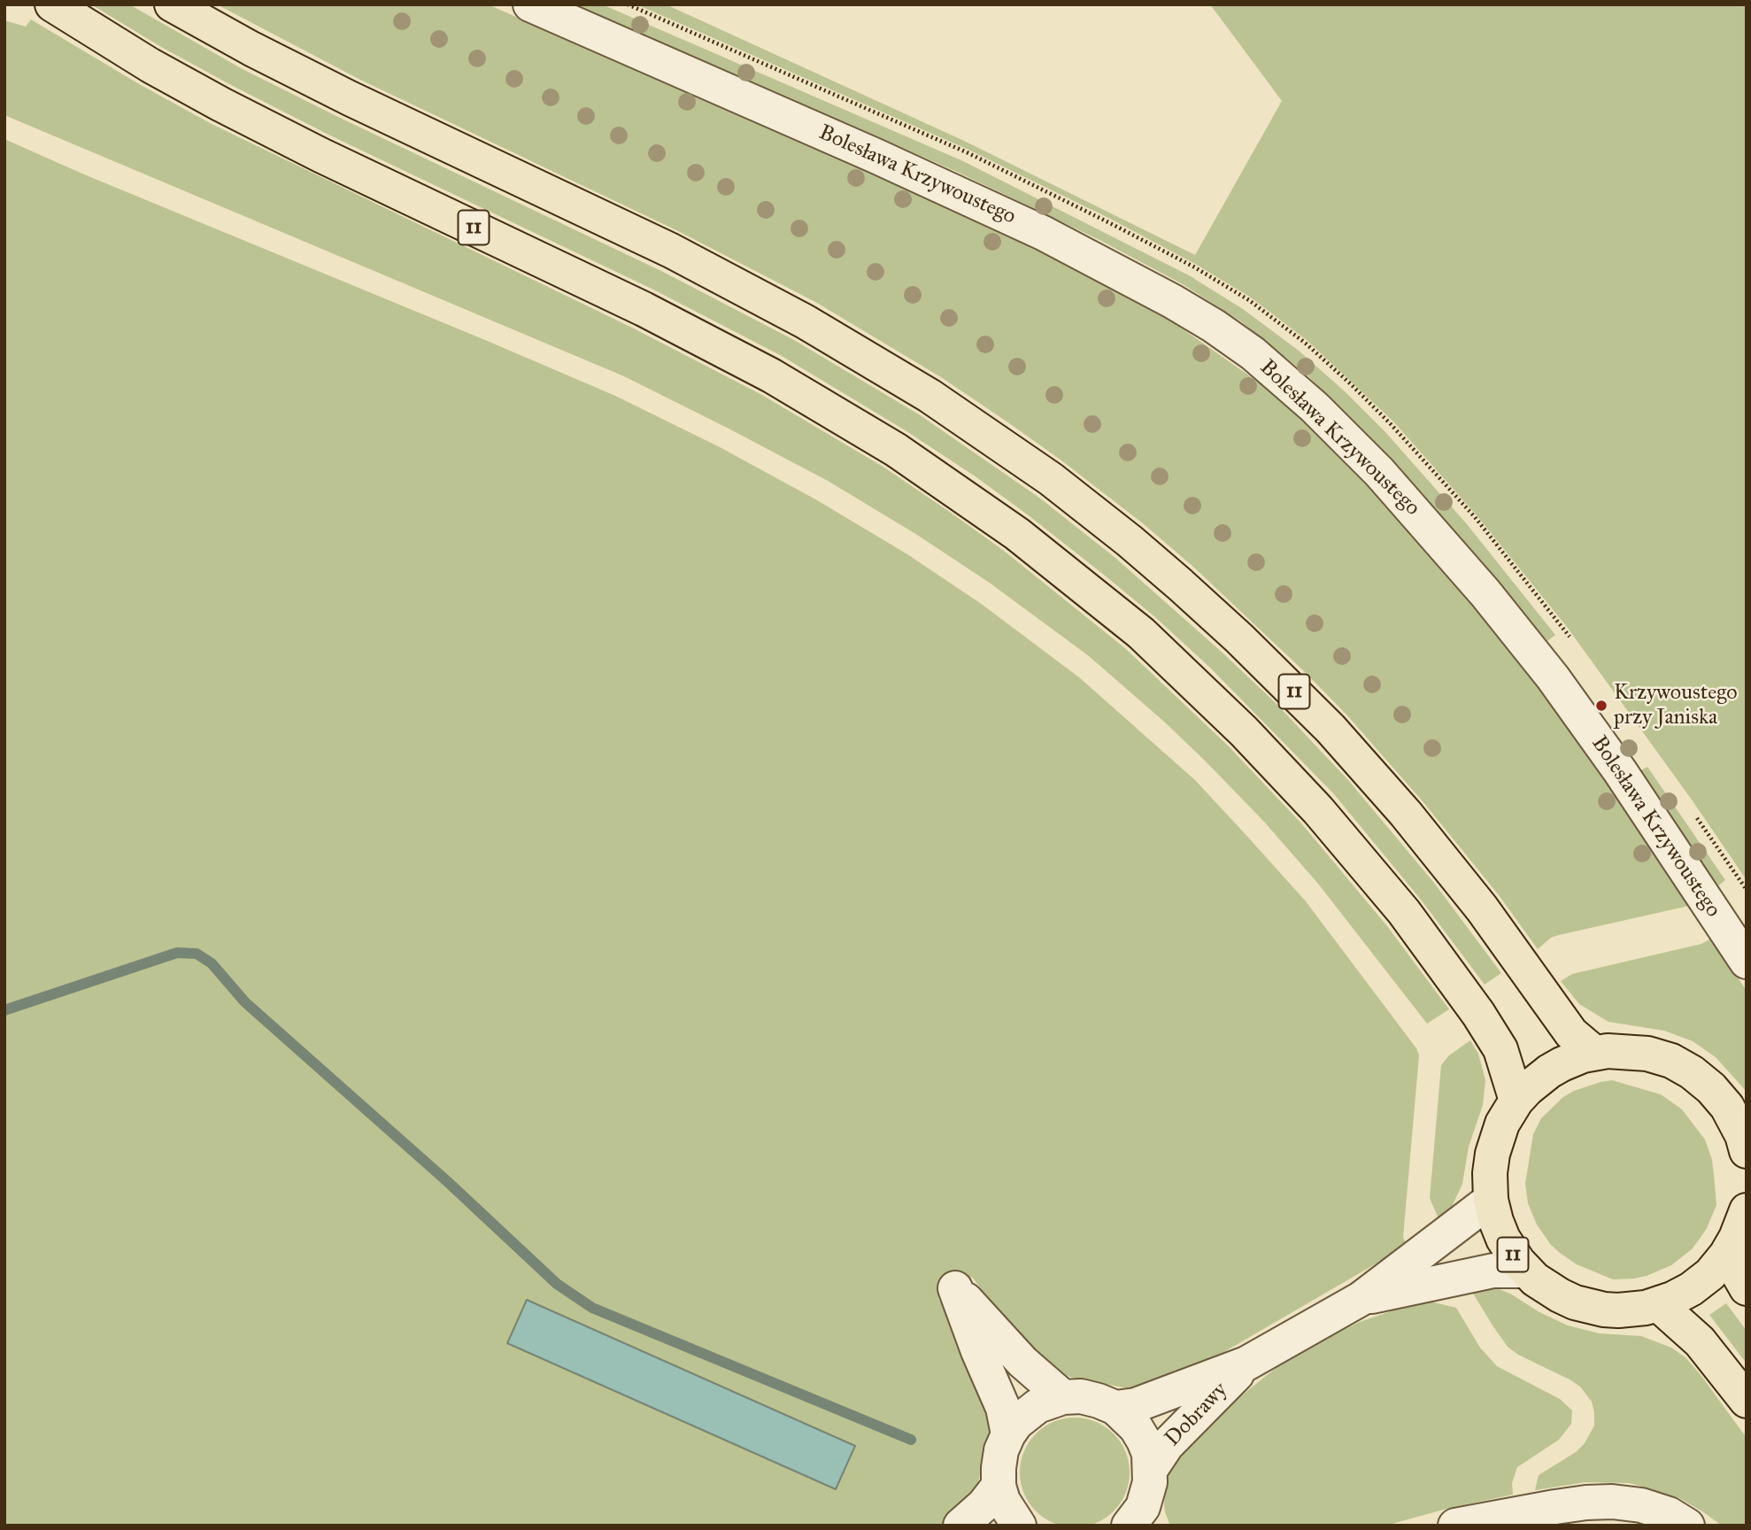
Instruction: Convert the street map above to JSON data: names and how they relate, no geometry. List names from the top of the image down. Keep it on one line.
{"streets":{"main road":["11"],"street":["Bolesława Krzywoustego","Dobrawy"]},"places":["Krzywoustego przy Janiska"]}
